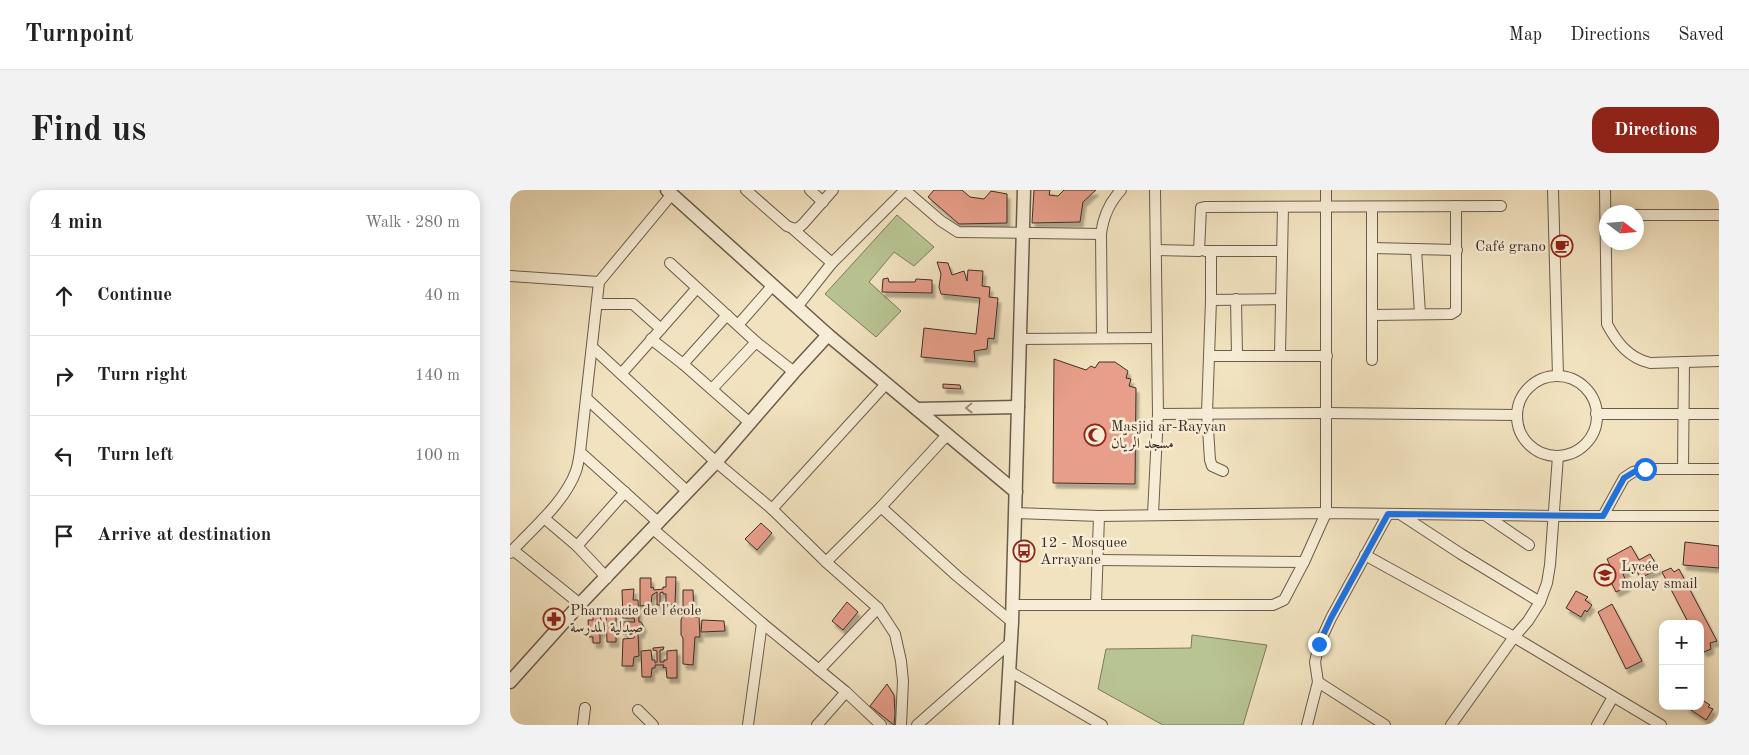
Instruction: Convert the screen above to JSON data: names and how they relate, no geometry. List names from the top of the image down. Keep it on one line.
{"places":{"cafe":["Café grano"],"mosque":["Masjid ar-Rayyan مسجد الريّان"],"bus stop":["12 - Mosquee Arrayane"],"school or university":["Lycée molay smail"],"pharmacy":["Pharmacie de l'école صيدلية المدرسة"]},"north":"right","page":{"header":"Turnpoint","nav":["Map","Directions","Saved"],"buttons":"Directions","title":"Find us","heading":["4 min","Walk · 280 m"],"list":[["Continue","40 m"],["Turn right","140 m"],["Turn left","100 m"],"Arrive at destination"],"map_buttons":["+","−"]}}
